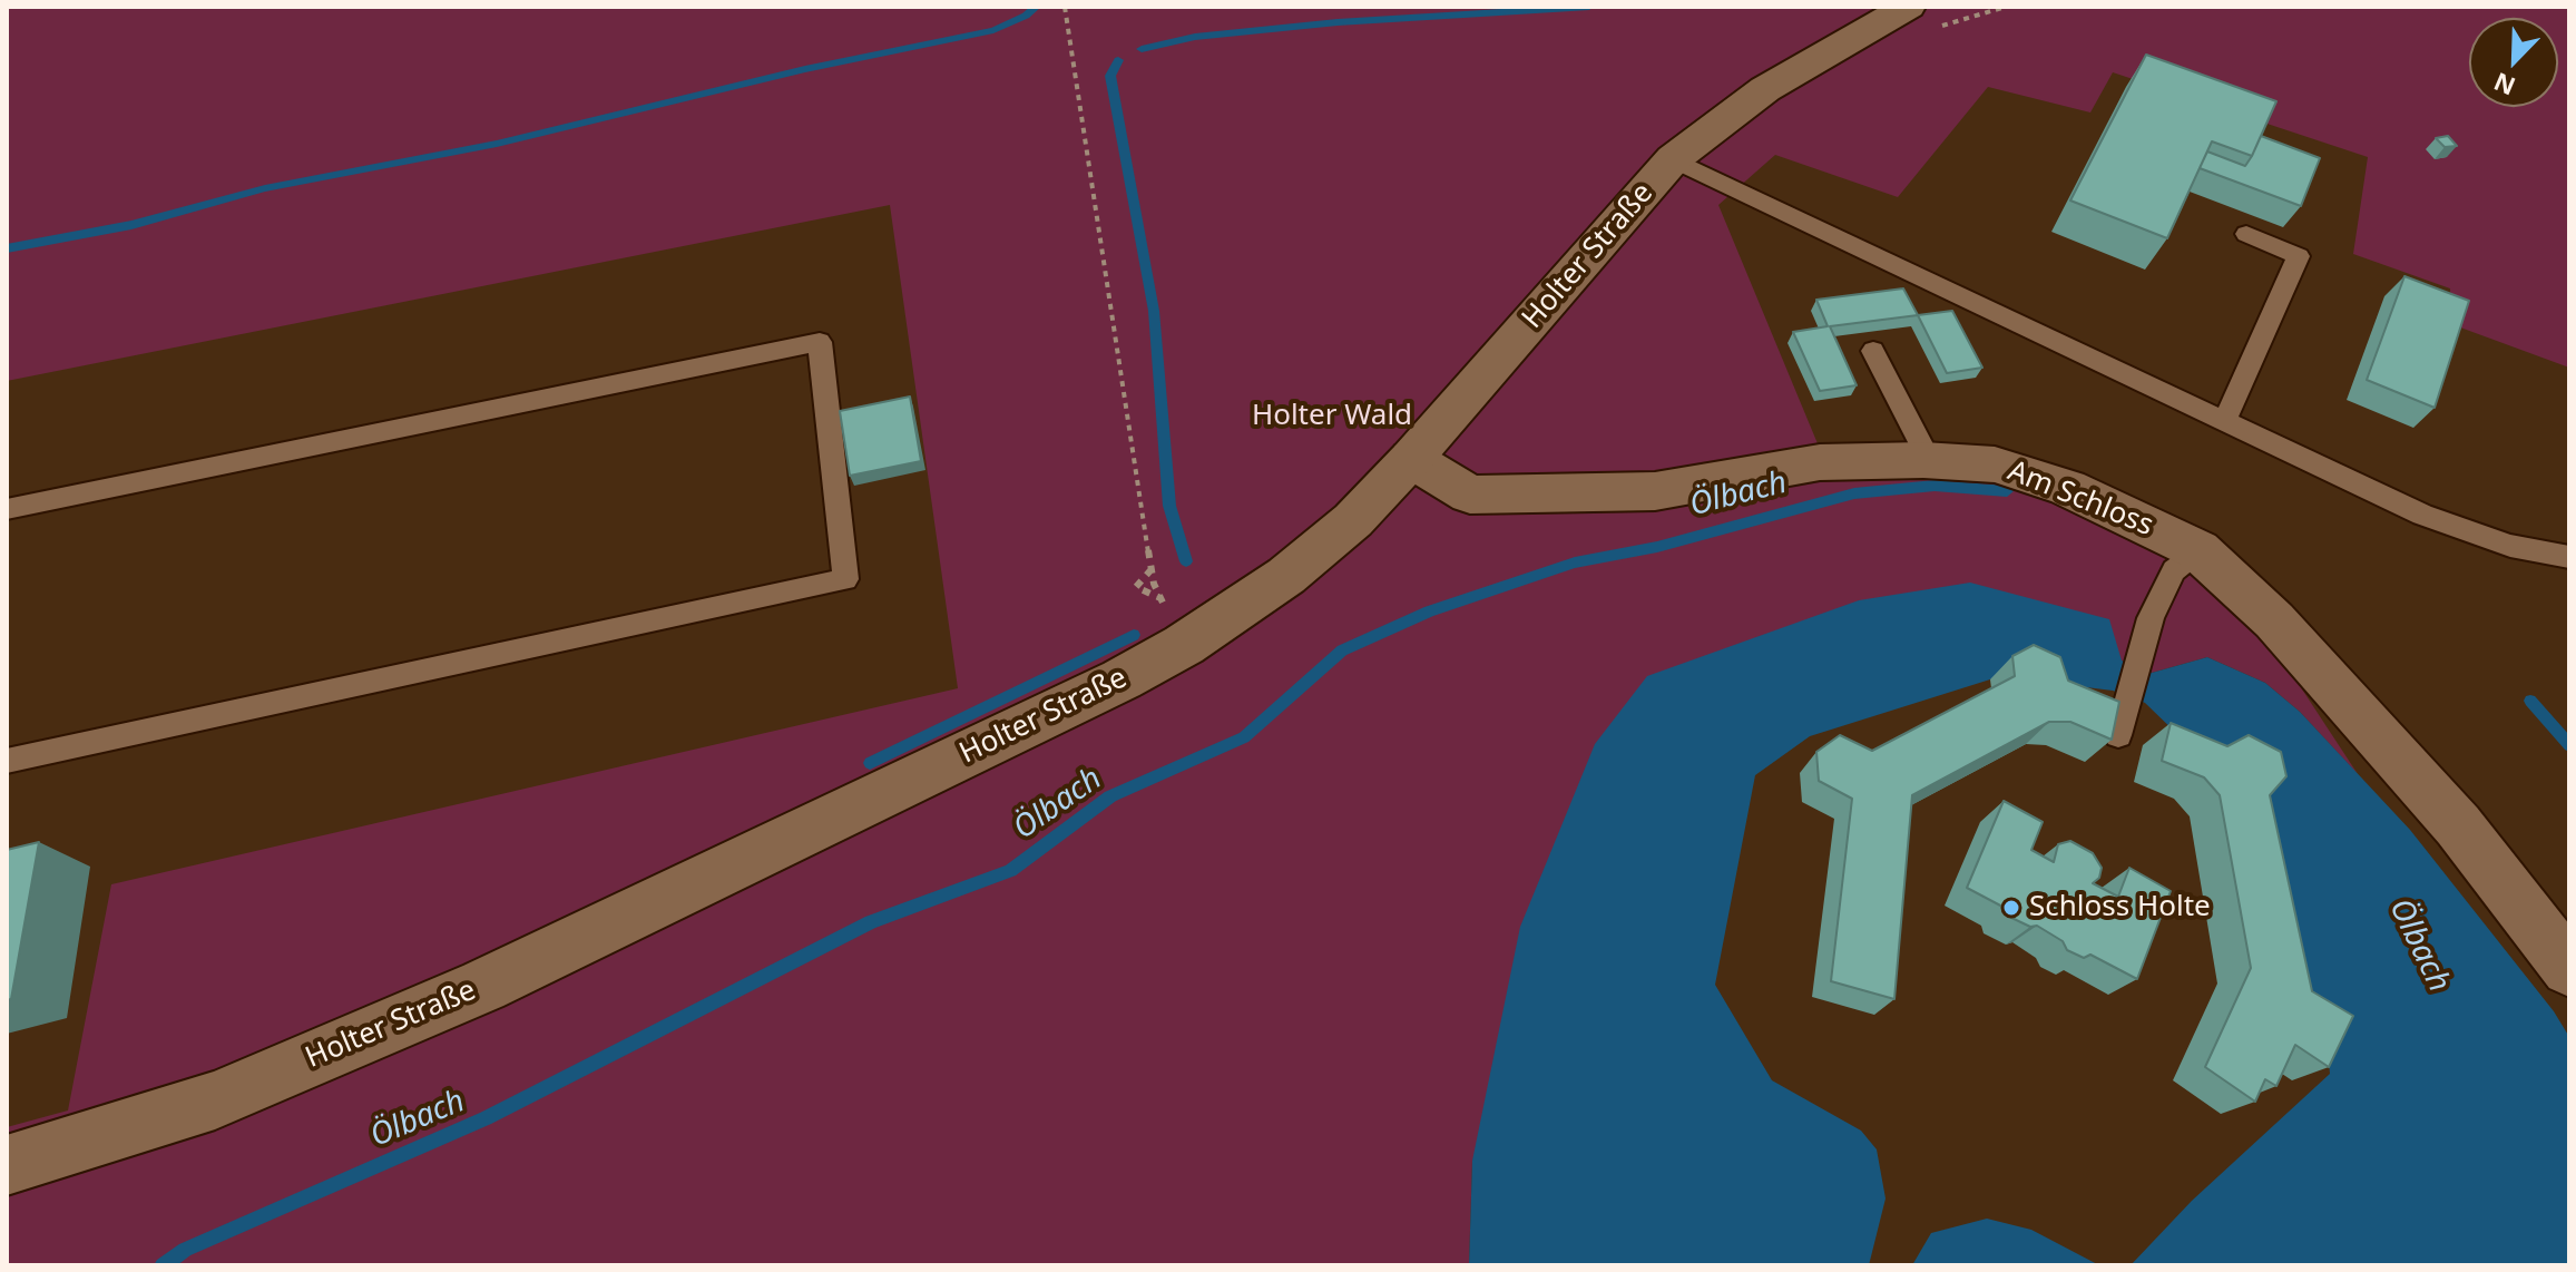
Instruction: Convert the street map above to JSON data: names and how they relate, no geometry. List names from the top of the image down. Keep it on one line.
{"streets":{"street":["Holter Straße","Am Schloss"]},"crossings":[["Holter Straße","Am Schloss"]],"water":["Ölbach"],"parks":["Holter Wald"],"places":["Schloss Holte"],"north":"bottom left"}
